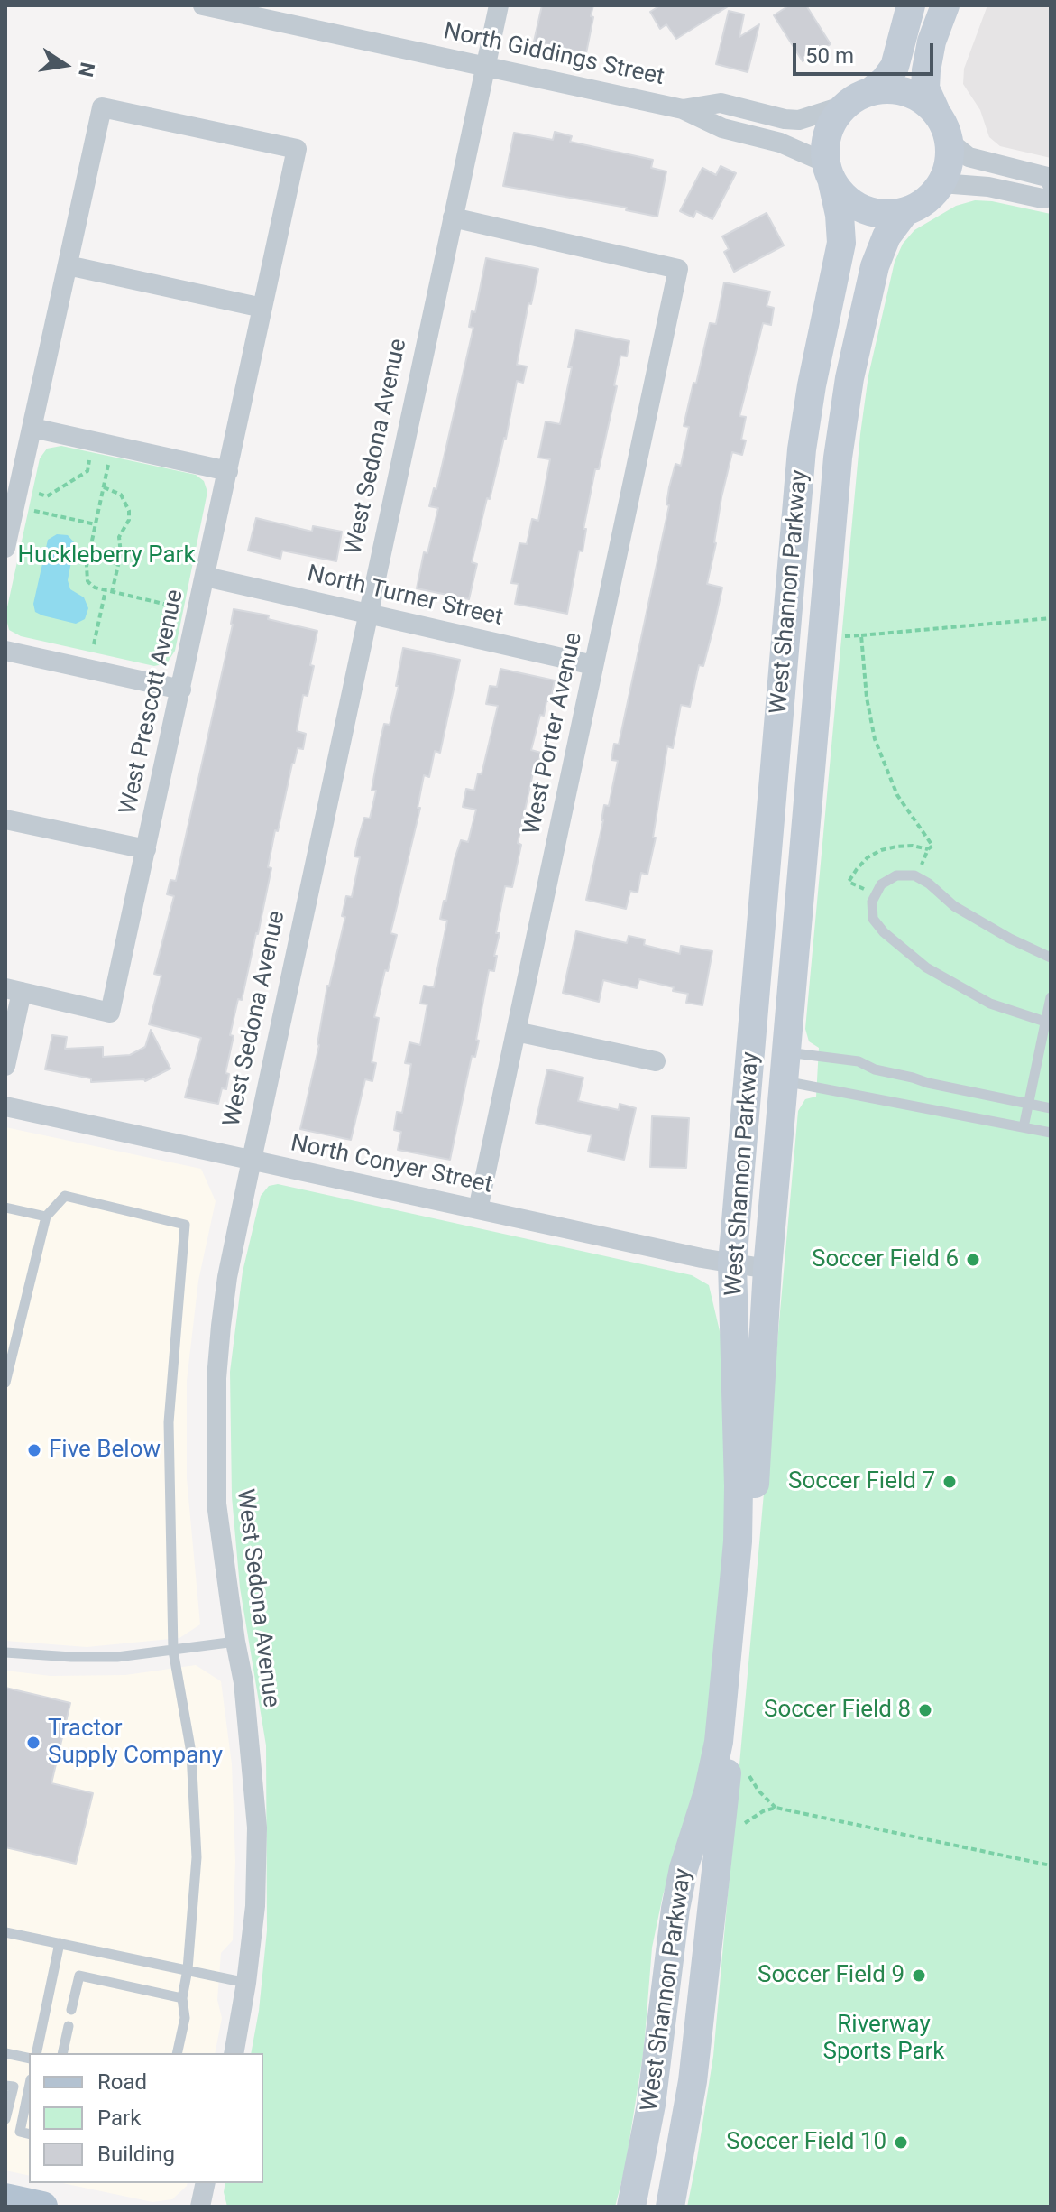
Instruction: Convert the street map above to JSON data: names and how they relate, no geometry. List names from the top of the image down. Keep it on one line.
{"streets":{"street":["North Giddings Street","West Sedona Avenue","West Shannon Parkway","North Turner Street","West Prescott Avenue","West Porter Avenue","North Conyer Street"]},"crossings":[["North Giddings Street","West Sedona Avenue"],["North Giddings Street","West Shannon Parkway"],["West Sedona Avenue","North Turner Street"],["West Sedona Avenue","West Porter Avenue"],["West Sedona Avenue","North Conyer Street"],["West Shannon Parkway","North Conyer Street"],["North Turner Street","West Prescott Avenue"],["North Turner Street","West Porter Avenue"],["West Porter Avenue","North Conyer Street"]],"parks":["Huckleberry Park","Riverway Sports Park"],"places":["Soccer Field 6","Five Below","Soccer Field 7","Soccer Field 8","Tractor Supply Company","Soccer Field 9","Soccer Field 10"],"legend":["Road","Park","Building"],"scale_bar":"50 m","north":"right"}
